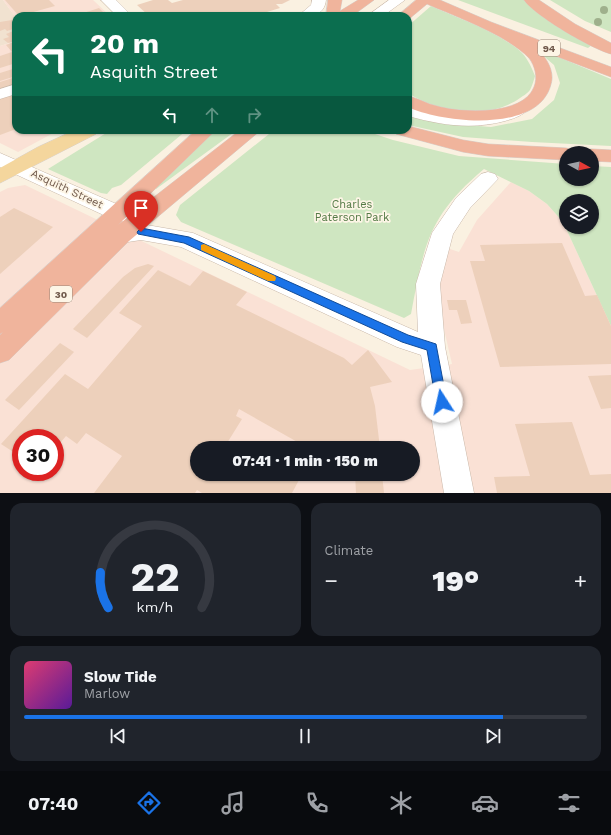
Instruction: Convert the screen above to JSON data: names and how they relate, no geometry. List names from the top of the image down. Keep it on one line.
{"streets":{"highway":["94","30"],"street":["Asquith Street"]},"crossings":[["Asquith Street","30"]],"parks":["Charles Paterson Park"],"north":"right","page":{"turn":["20 m","Asquith Street"],"limit":"30","trip":"07:41 · 1 min · 150 m","tile":"Climate","heat":["−","19°","+"],"song":["Slow Tide","Marlow"],"tabs":"07:40","gauge":["22","km/h"]}}
